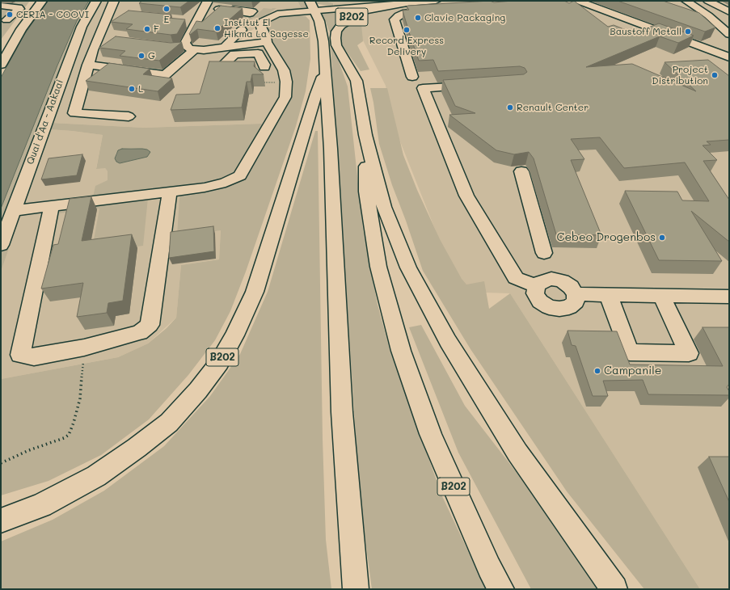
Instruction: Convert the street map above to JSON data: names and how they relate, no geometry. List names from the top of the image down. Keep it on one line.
{"streets":{"main road":["B202","Quai d'Aa - Aakaai"]},"places":["E","CERIA - COOVI","Clavie Packaging","Institut El Hikma La Sagesse","F","Record Express Delivery","Baustoff Metall","G","Project Distribution","L","Renault Center","Cebeo Drogenbos","Campanile"]}
